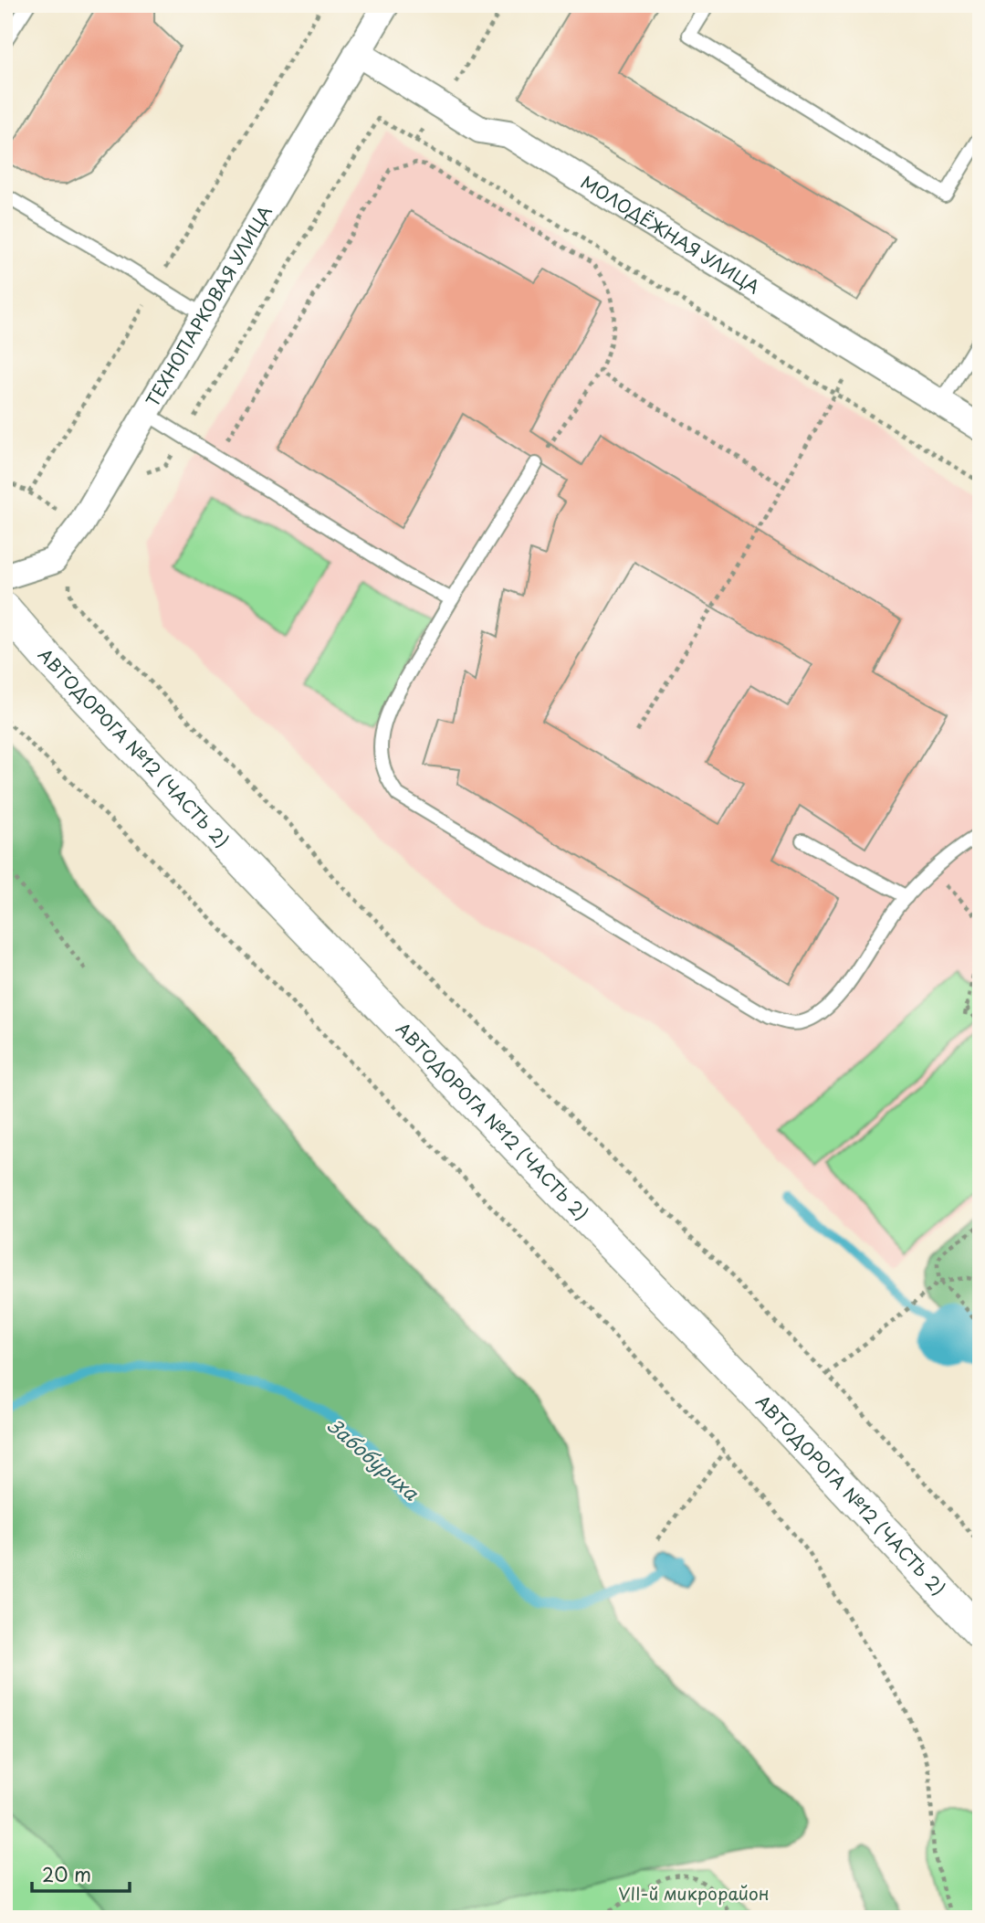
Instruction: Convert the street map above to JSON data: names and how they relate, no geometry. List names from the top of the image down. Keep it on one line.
{"streets":{"street":["МОЛОДЁЖНАЯ УЛИЦА","ТЕХНОПАРКОВАЯ УЛИЦА","АВТОДОРОГА №12 (ЧАСТЬ 2)"]},"crossings":[["МОЛОДЁЖНАЯ УЛИЦА","ТЕХНОПАРКОВАЯ УЛИЦА"]],"water":["Забобуриха"],"parks":["VII-й микрорайон"],"scale_bar":"20 m"}
